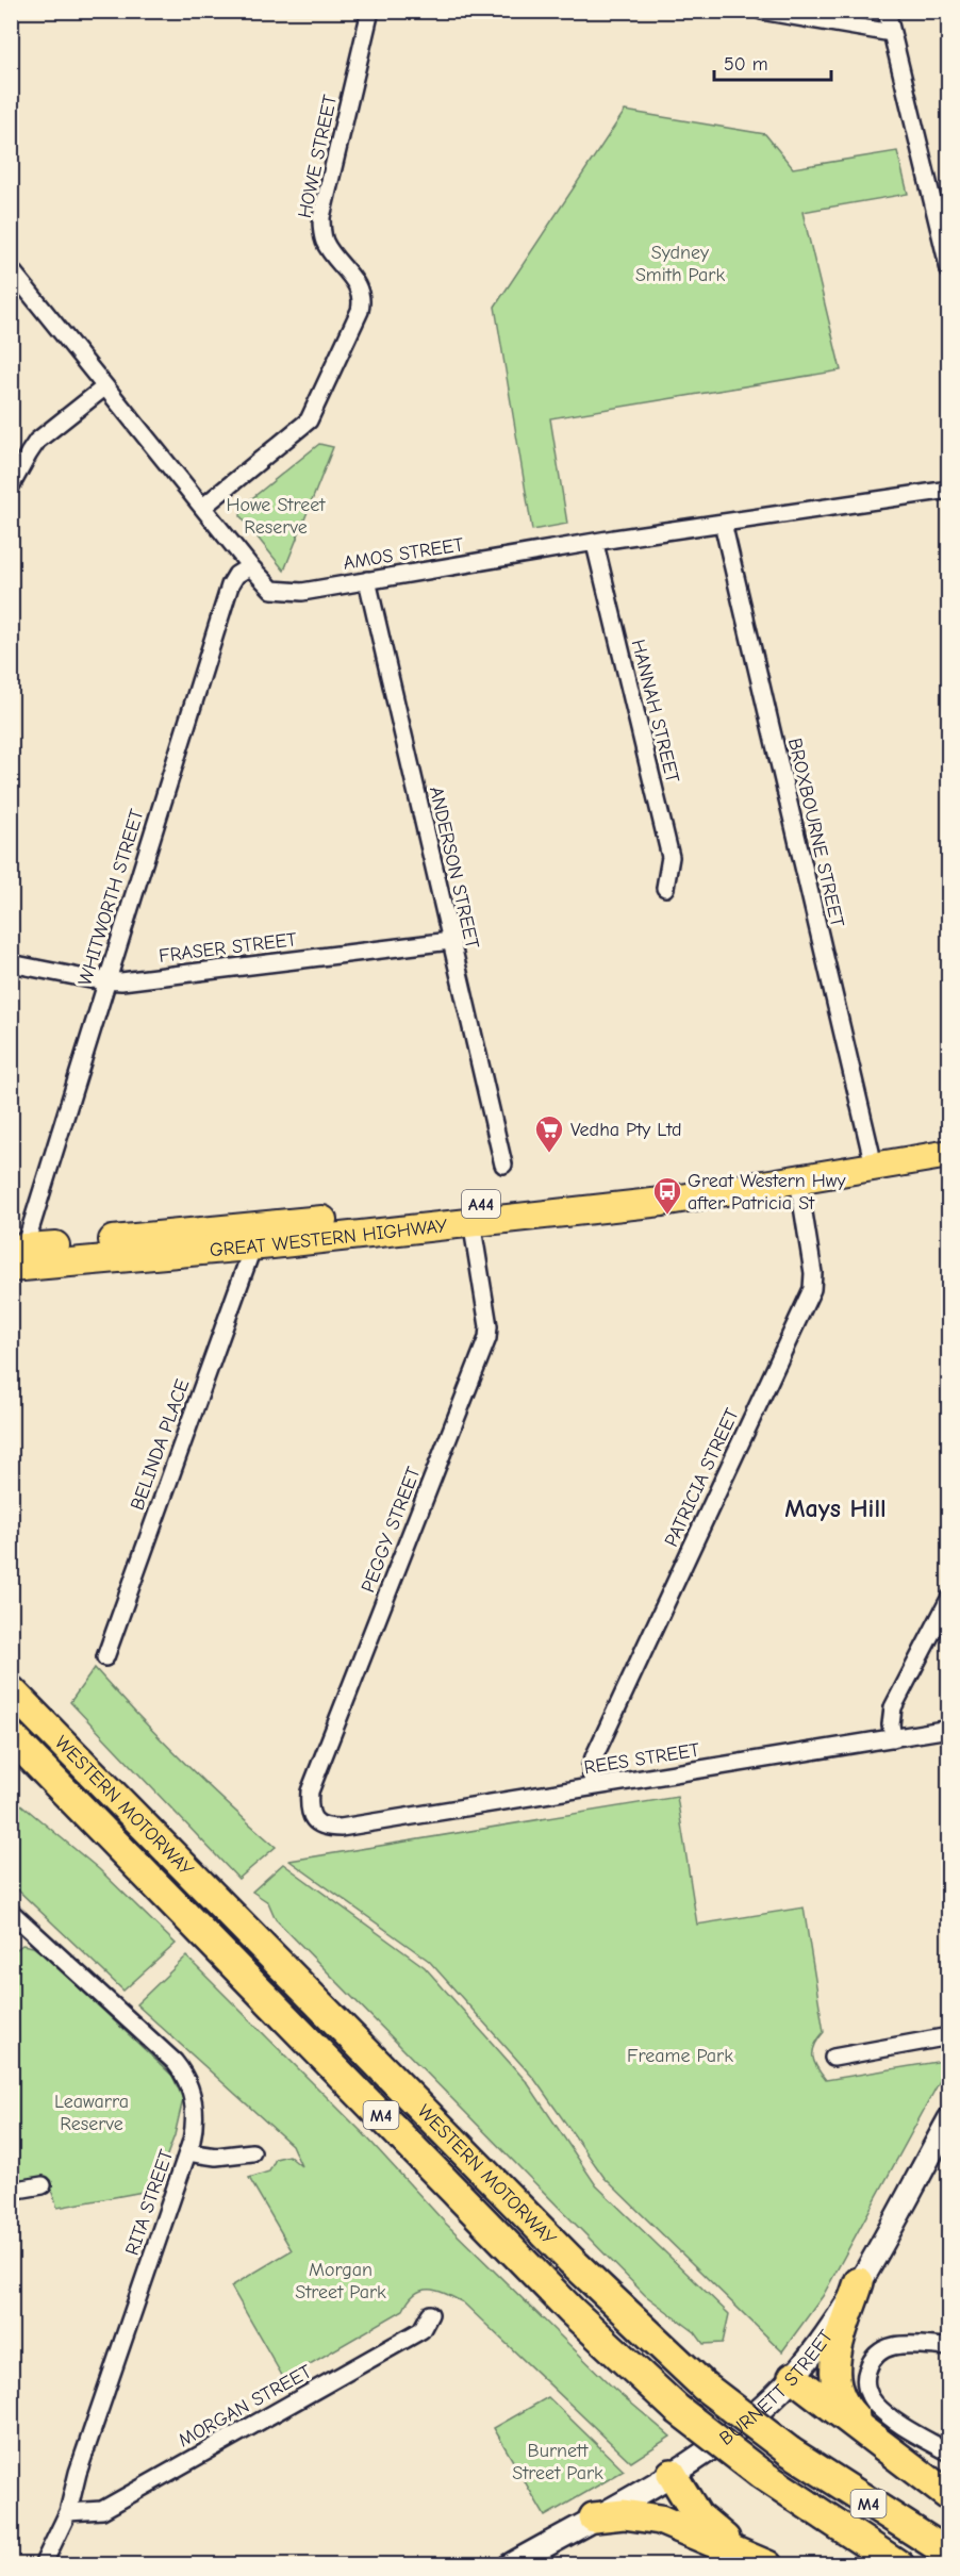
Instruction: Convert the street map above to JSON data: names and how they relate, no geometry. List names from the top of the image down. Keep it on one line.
{"streets":{"highway":["A44","GREAT WESTERN HIGHWAY","WESTERN MOTORWAY","M4"],"main road":["BURNETT STREET"],"street":["HOWE STREET","AMOS STREET","HANNAH STREET","BROXBOURNE STREET","ANDERSON STREET","WHITWORTH STREET","FRASER STREET","BELINDA PLACE","PATRICIA STREET","PEGGY STREET","REES STREET","RITA STREET","MORGAN STREET"]},"crossings":[["HOWE STREET","AMOS STREET"],["AMOS STREET","HANNAH STREET"],["AMOS STREET","BROXBOURNE STREET"],["AMOS STREET","ANDERSON STREET"],["AMOS STREET","WHITWORTH STREET"],["BROXBOURNE STREET","GREAT WESTERN HIGHWAY"],["ANDERSON STREET","FRASER STREET"],["WHITWORTH STREET","FRASER STREET"],["WHITWORTH STREET","GREAT WESTERN HIGHWAY"],["GREAT WESTERN HIGHWAY","BELINDA PLACE"],["GREAT WESTERN HIGHWAY","PATRICIA STREET"],["GREAT WESTERN HIGHWAY","PEGGY STREET"],["PATRICIA STREET","REES STREET"],["PEGGY STREET","REES STREET"],["RITA STREET","MORGAN STREET"]],"districts":["Mays Hill"],"parks":["Sydney Smith Park","Howe Street Reserve","Freame Park","Leawarra Reserve","Morgan Street Park","Burnett Street Park"],"places":{"supermarket":["Vedha Pty Ltd"],"bus stop":["Great Western Hwy after Patricia St"]},"scale_bar":"50 m"}
